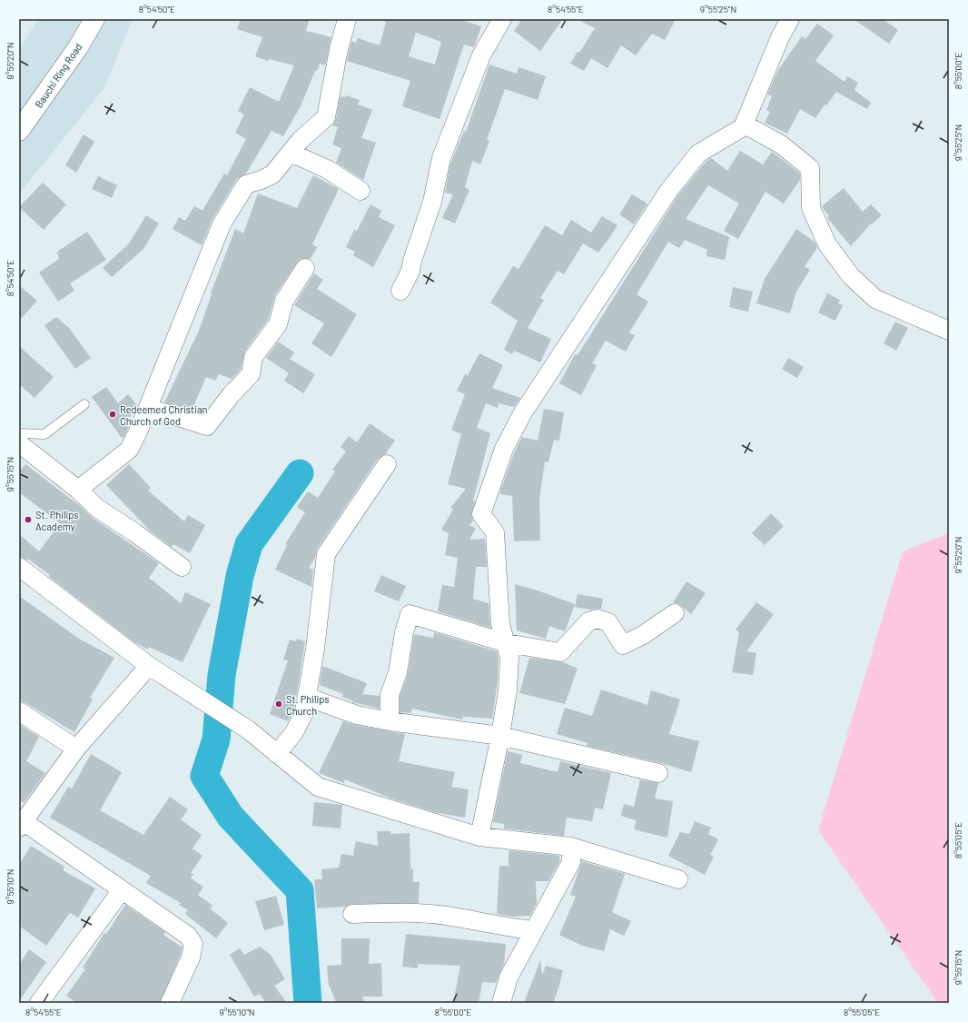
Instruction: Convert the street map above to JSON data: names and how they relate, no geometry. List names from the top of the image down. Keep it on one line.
{"streets":{"main road":["Bauchi Ring Road"]},"places":["Redeemed Christian Church of God","St. Philips Academy","St. Philips Church"],"coordinates":["8°54'50\"E","8°54'55\"E","9°55'25\"N","9°55'20\"N","8°55'00\"E","9°55'15\"N","8°55'05\"E","9°55'10\"N"]}
